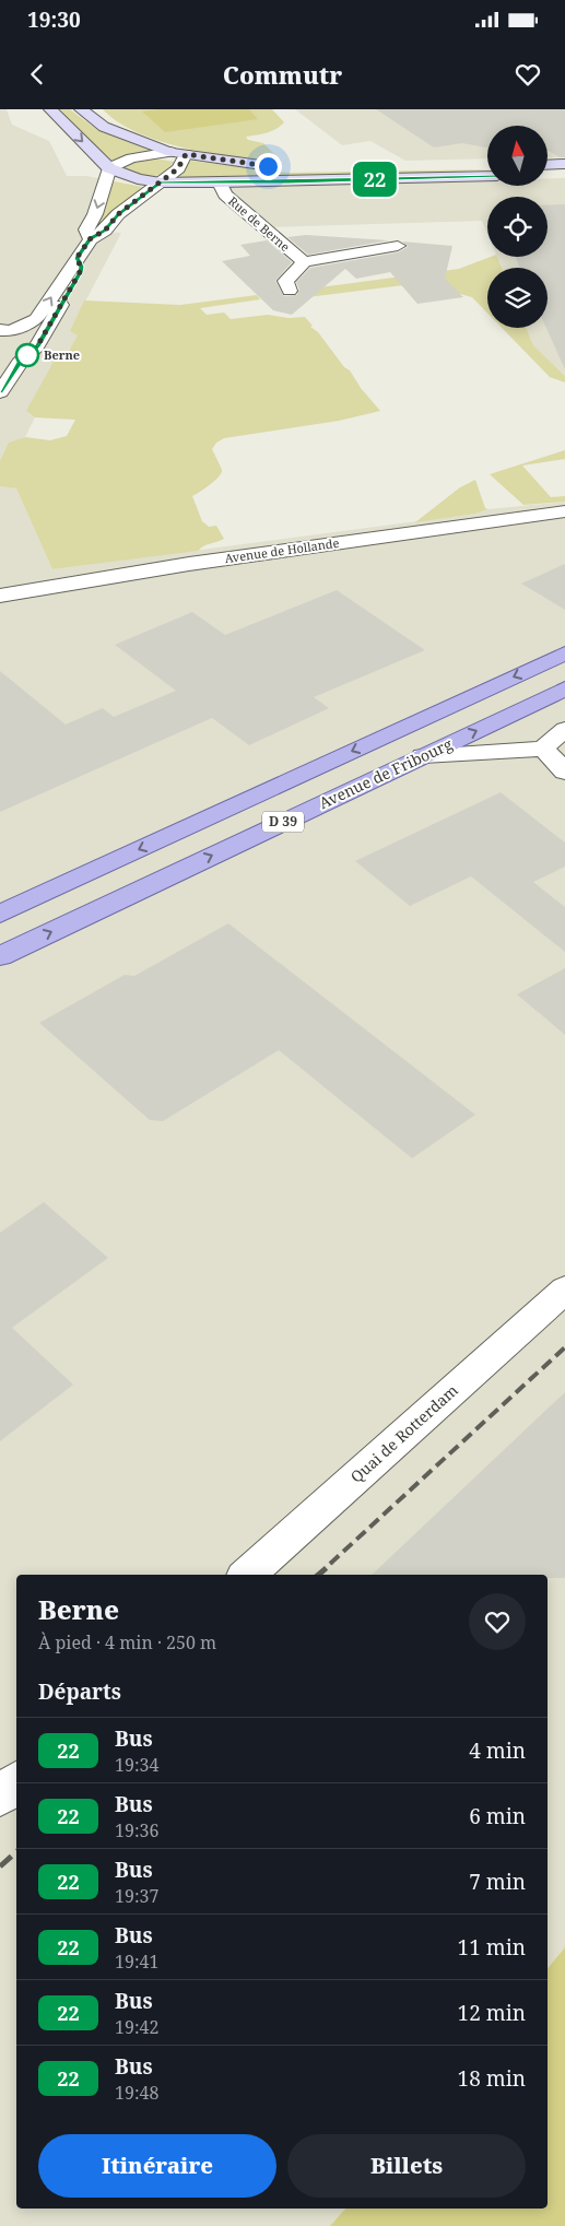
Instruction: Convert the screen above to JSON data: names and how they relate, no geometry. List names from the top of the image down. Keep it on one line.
{"streets":{"main road":["Rue de Berne","Avenue de Fribourg","D 39"],"street":["Avenue de Hollande","Quai de Rotterdam"]},"places":["Berne"],"lines":["bus line 22"],"north":"top","page":{"status":"19:30","header":"Commutr","on_map":"22","heading":[["Berne","À pied · 4 min · 250 m"],"Départs"],"list":[{"mark":"22","name":"Bus","note":"19:34","value":"4 min"},{"mark":"22","name":"Bus","note":"19:36","value":"6 min"},{"mark":"22","name":"Bus","note":"19:37","value":"7 min"},{"mark":"22","name":"Bus","note":"19:41","value":"11 min"},{"mark":"22","name":"Bus","note":"19:42","value":"12 min"},{"mark":"22","name":"Bus","note":"19:48","value":"18 min"}],"buttons":["Itinéraire","Billets"]}}
